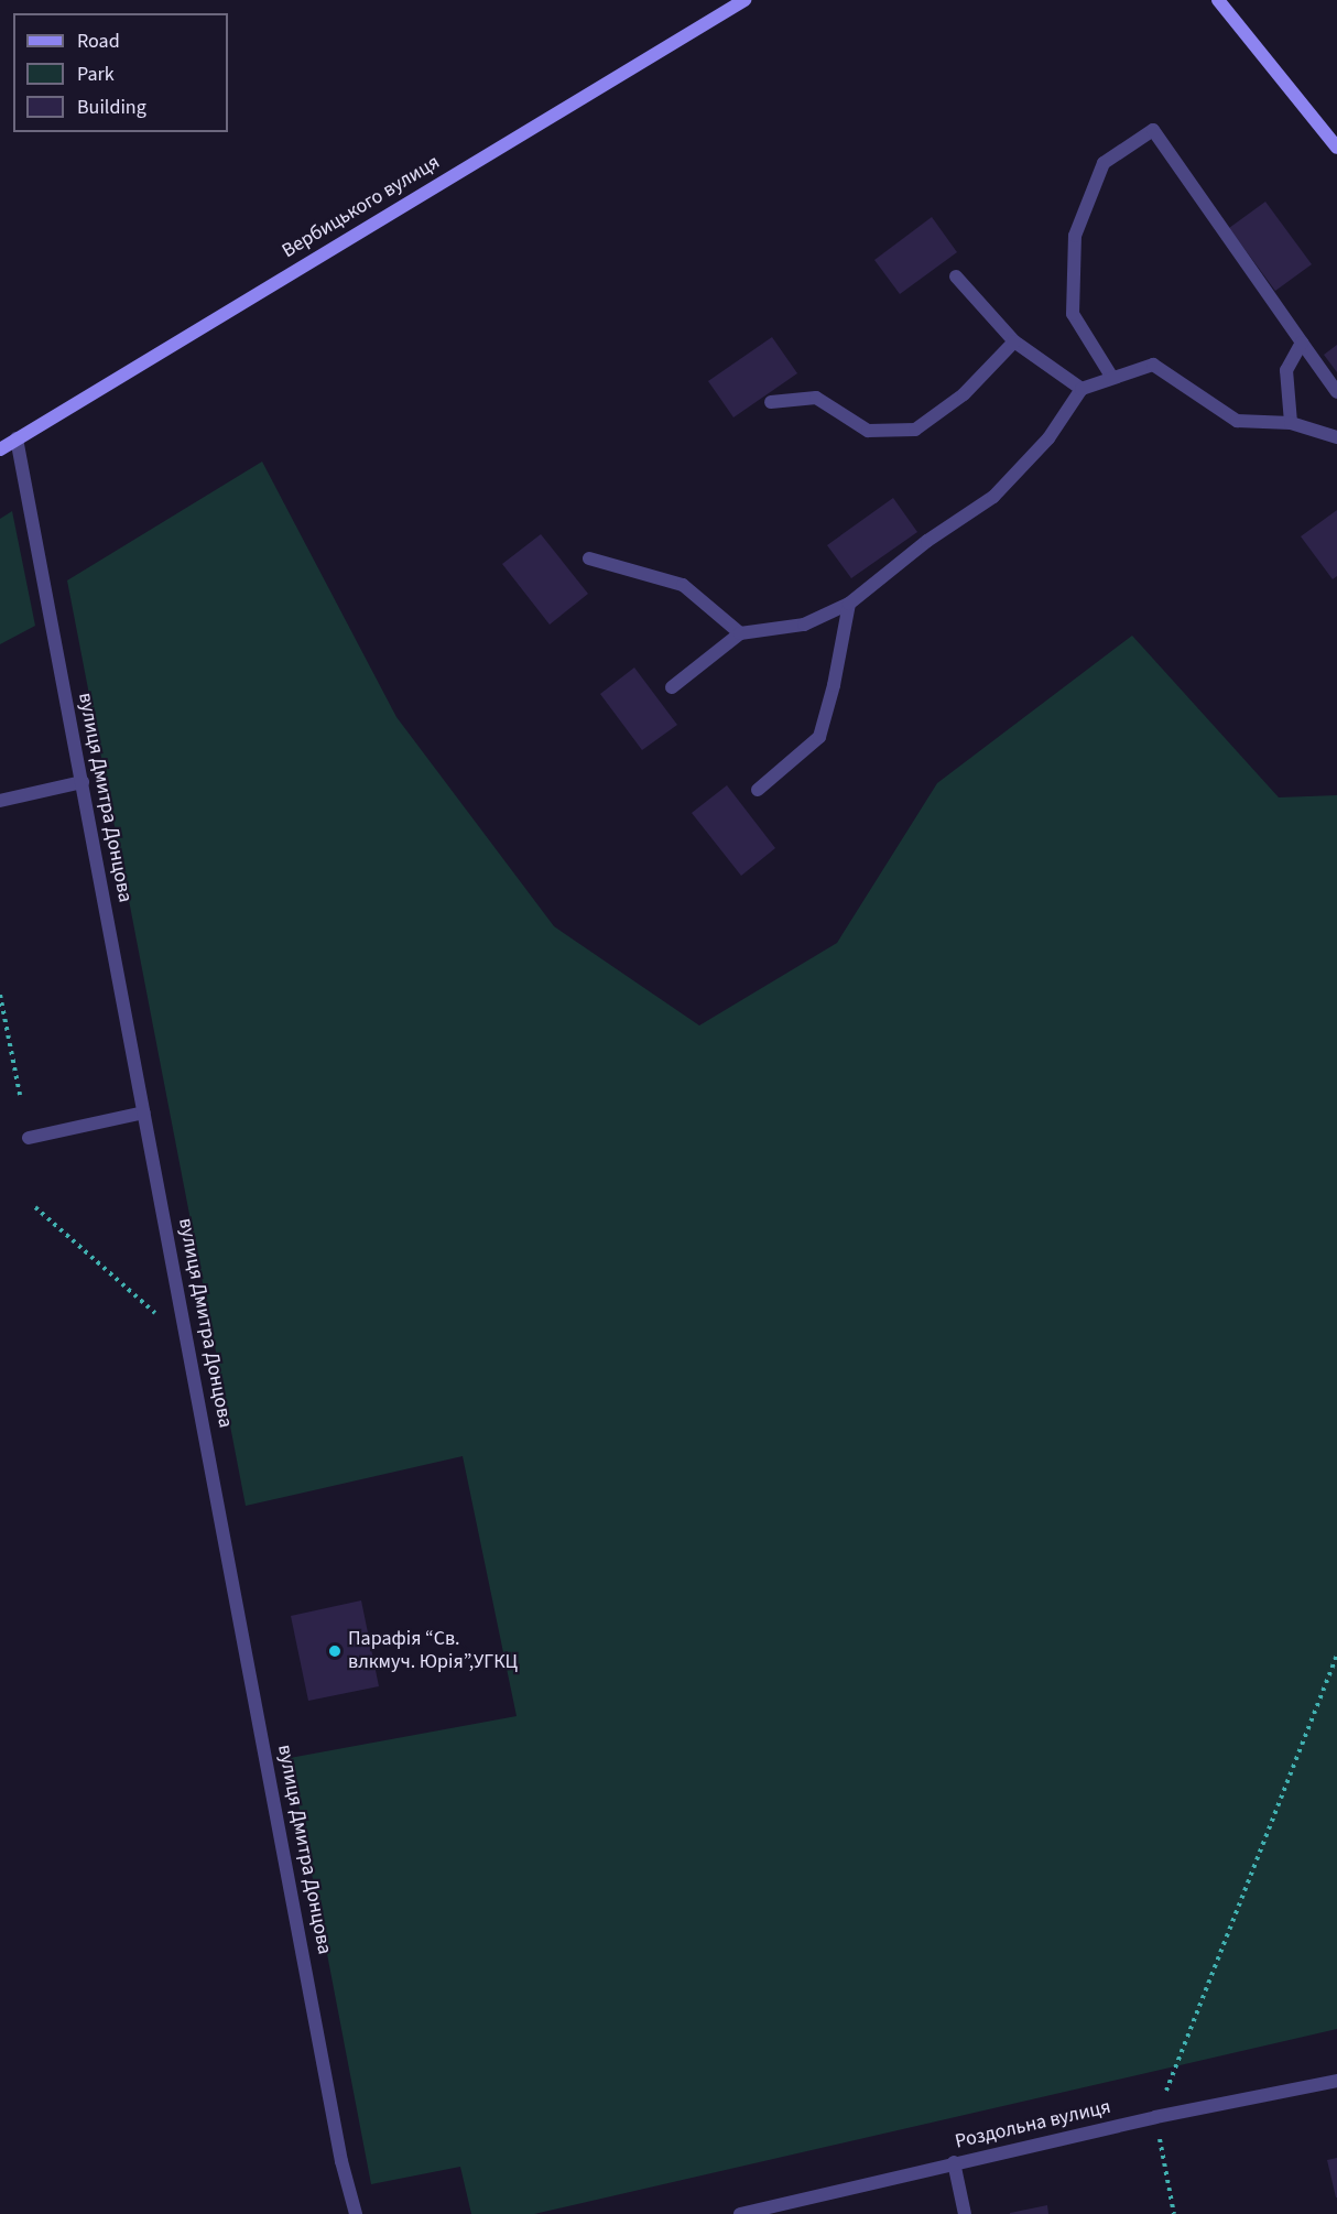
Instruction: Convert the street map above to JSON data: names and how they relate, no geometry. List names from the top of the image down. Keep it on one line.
{"streets":{"main road":["Вербицького вулиця"],"street":["вулиця Дмитра Донцова","Роздольна вулиця"]},"crossings":[["Вербицького вулиця","вулиця Дмитра Донцова"]],"places":["Парафія “Св. влкмуч. Юрія”,УГКЦ"],"legend":["Road","Park","Building"]}
